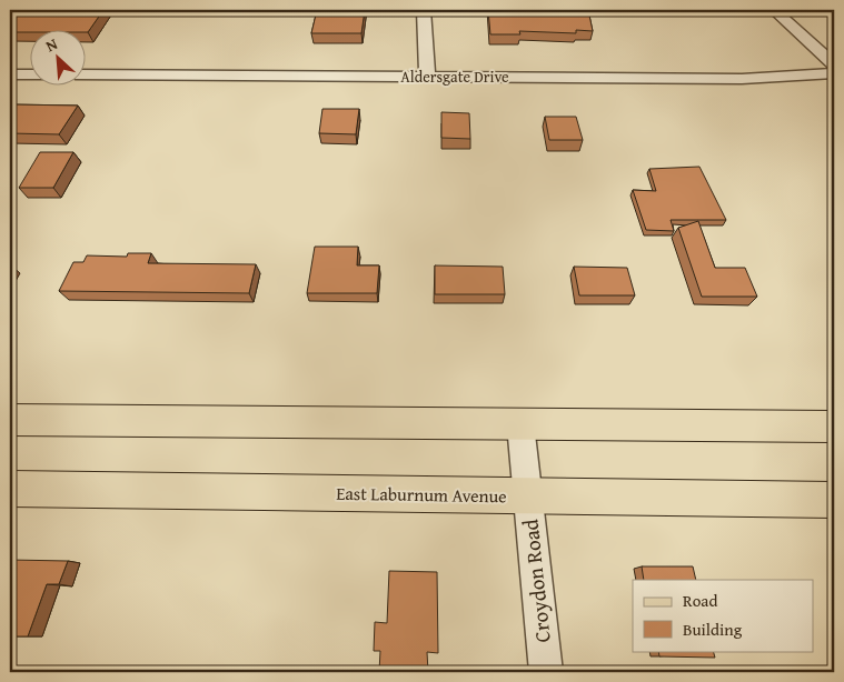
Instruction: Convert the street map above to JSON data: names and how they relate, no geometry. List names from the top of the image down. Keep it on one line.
{"streets":{"main road":["East Laburnum Avenue"],"street":["Aldersgate Drive","Croydon Road"]},"crossings":[["East Laburnum Avenue","Croydon Road"]],"legend":["Road","Building"],"north":"top left"}
